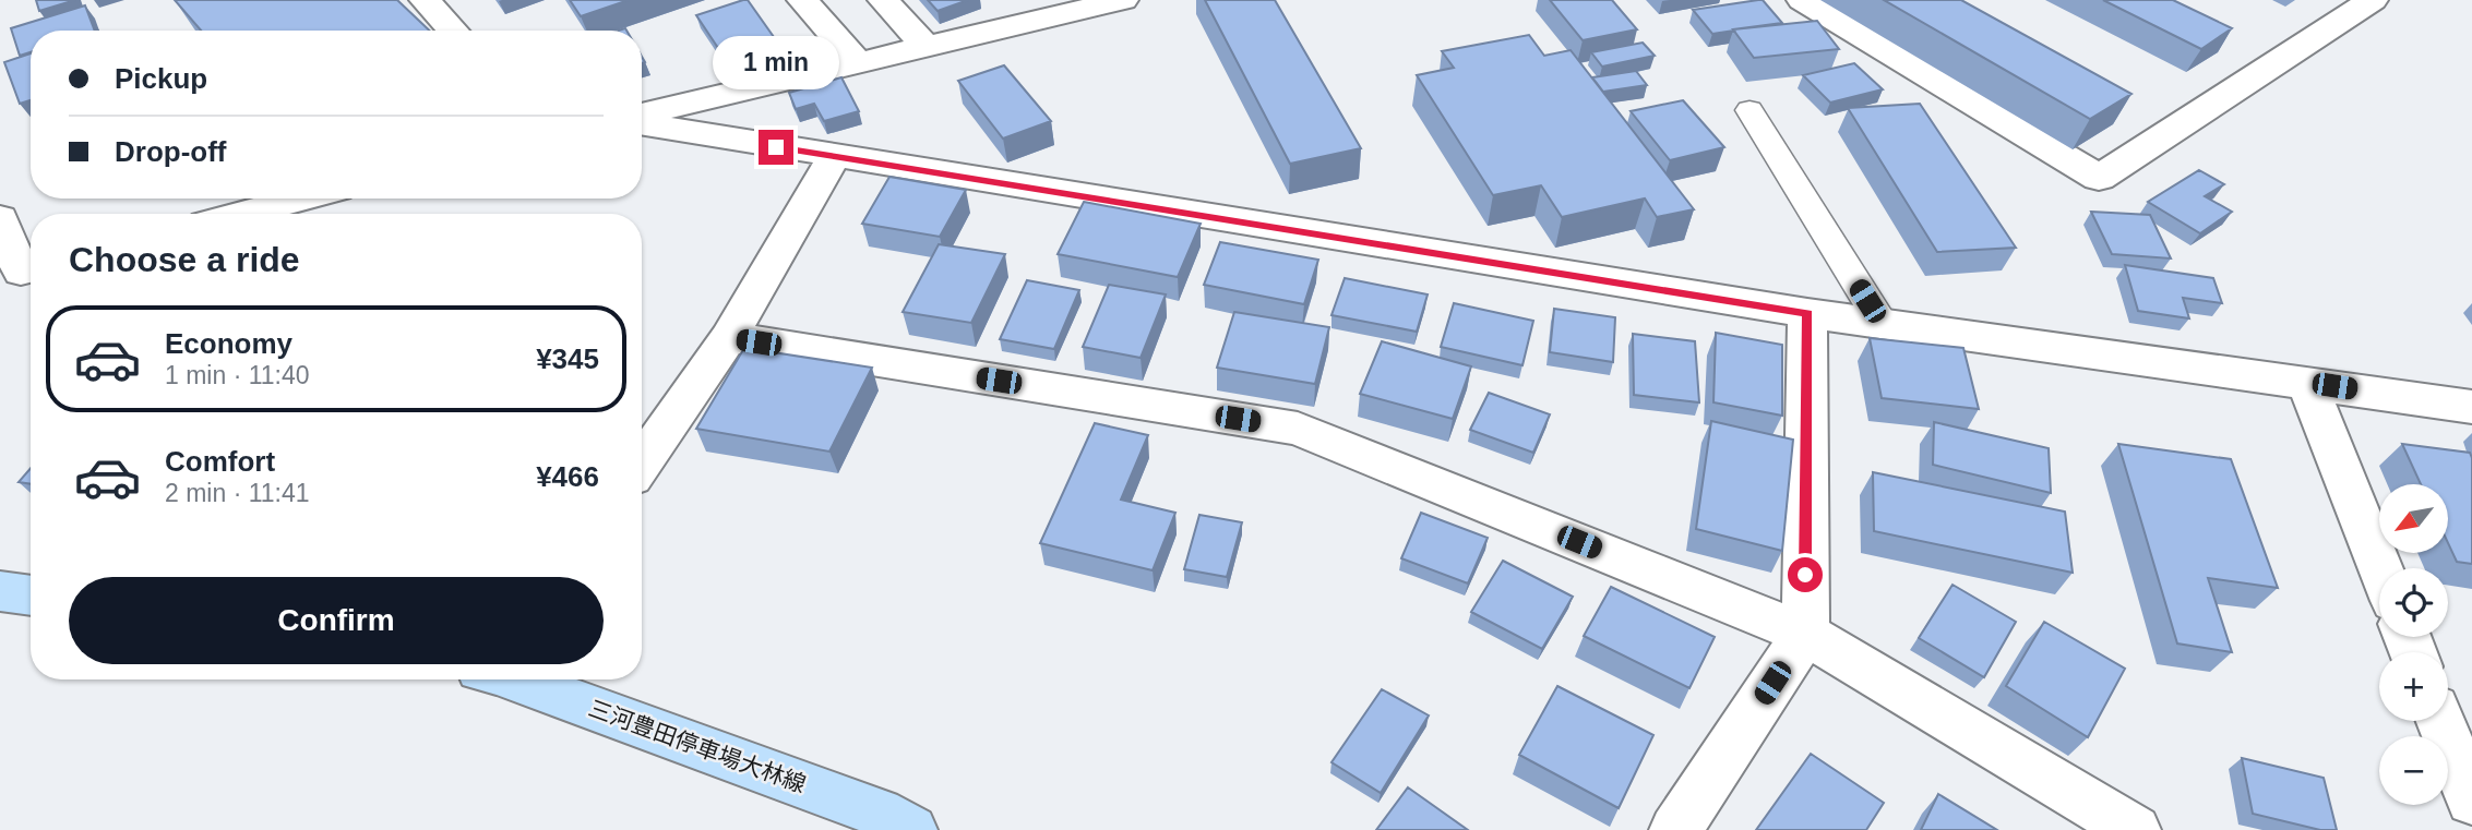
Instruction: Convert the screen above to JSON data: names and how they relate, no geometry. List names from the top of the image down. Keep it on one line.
{"streets":{"main road":["三河豊田停車場大林線"]},"north":"bottom left","page":{"banner":["Pickup","Drop-off"],"bubble":"1 min","heading":"Choose a ride","list":[{"name":"Economy","note":"1 min · 11:40","value":"¥345"},{"name":"Comfort","note":"2 min · 11:41","value":"¥466"}],"map_buttons":["+","−"],"buttons":"Confirm"}}
